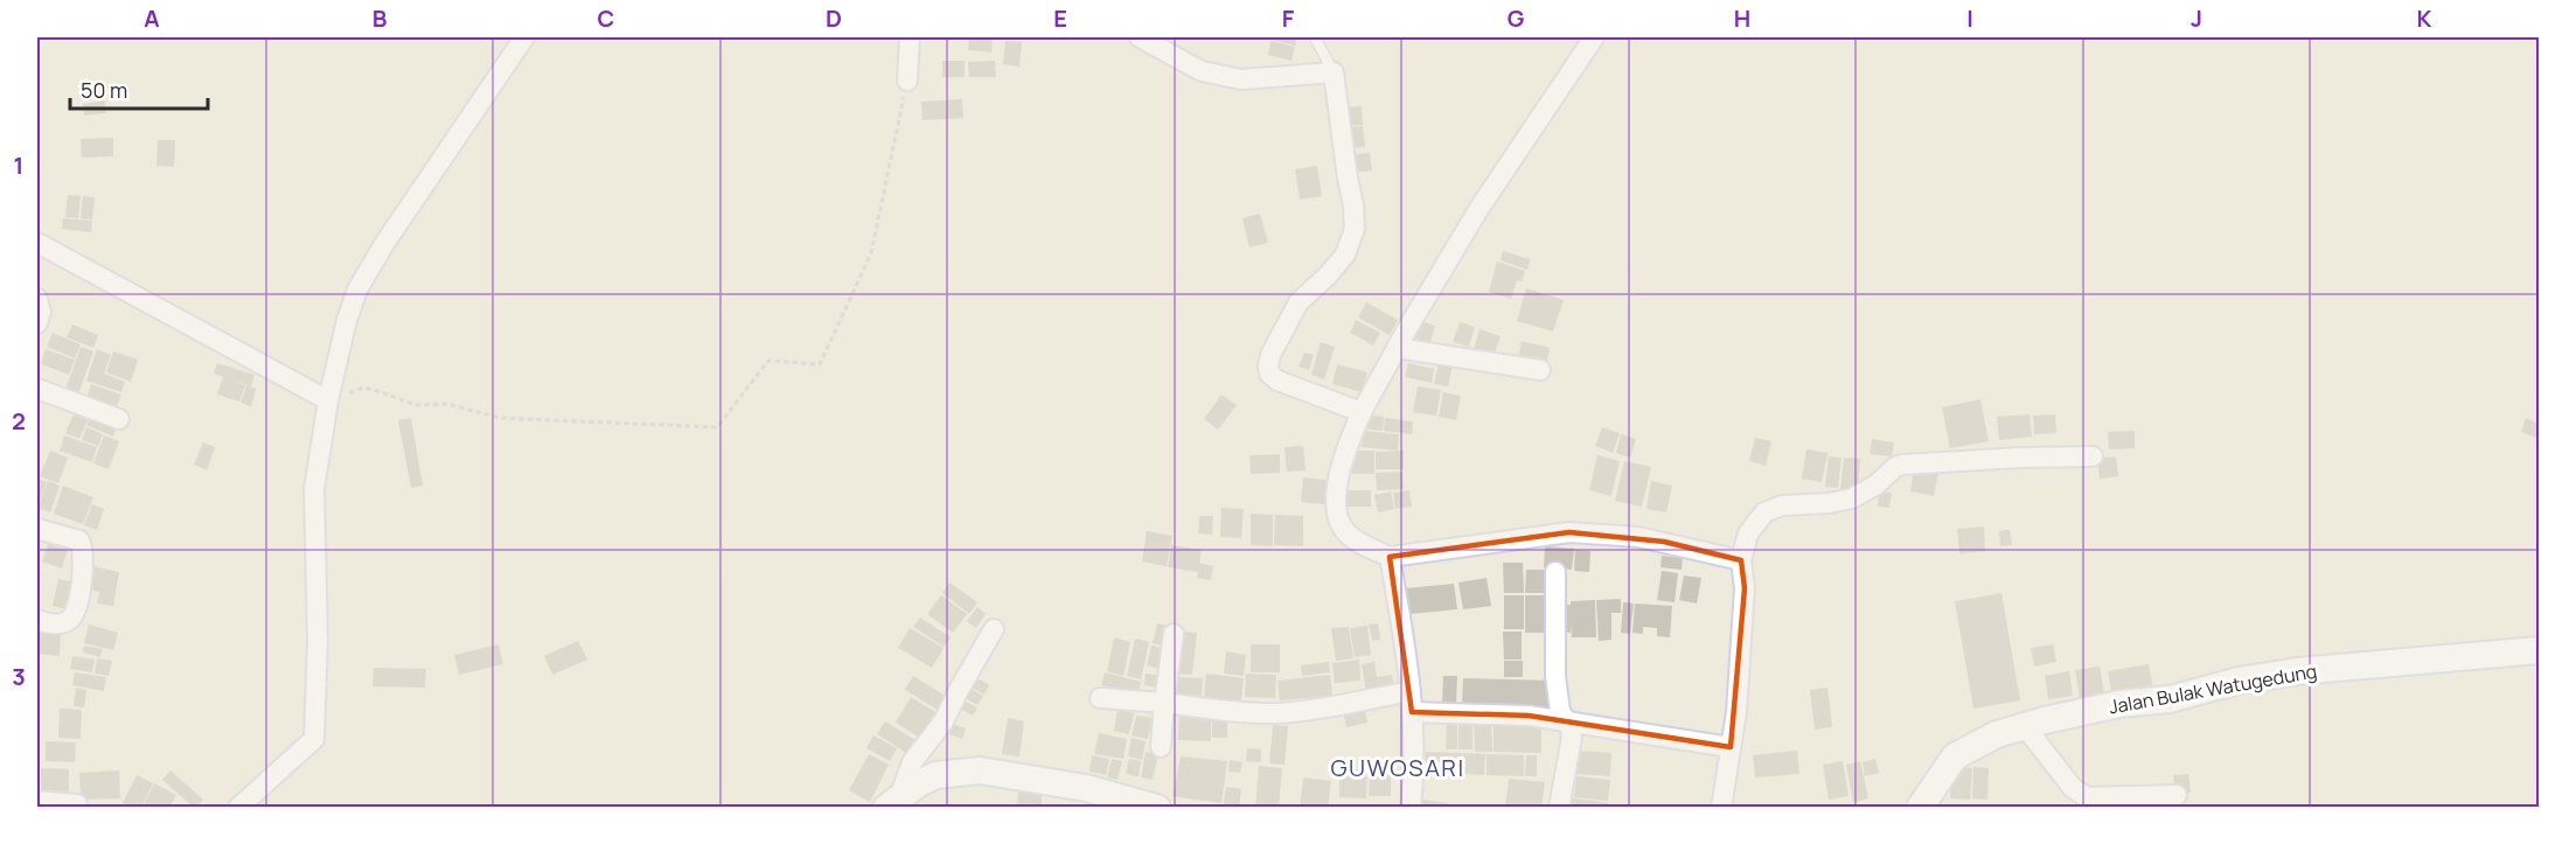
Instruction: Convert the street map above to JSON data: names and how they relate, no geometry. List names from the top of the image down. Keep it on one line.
{"streets":{"street":["Jalan Bulak Watugedung"]},"districts":["GUWOSARI"],"scale_bar":"50 m","grid":{"columns":["A","B","C","D","E","F","G","H","I","J","K"],"rows":["1","2","3"]}}
